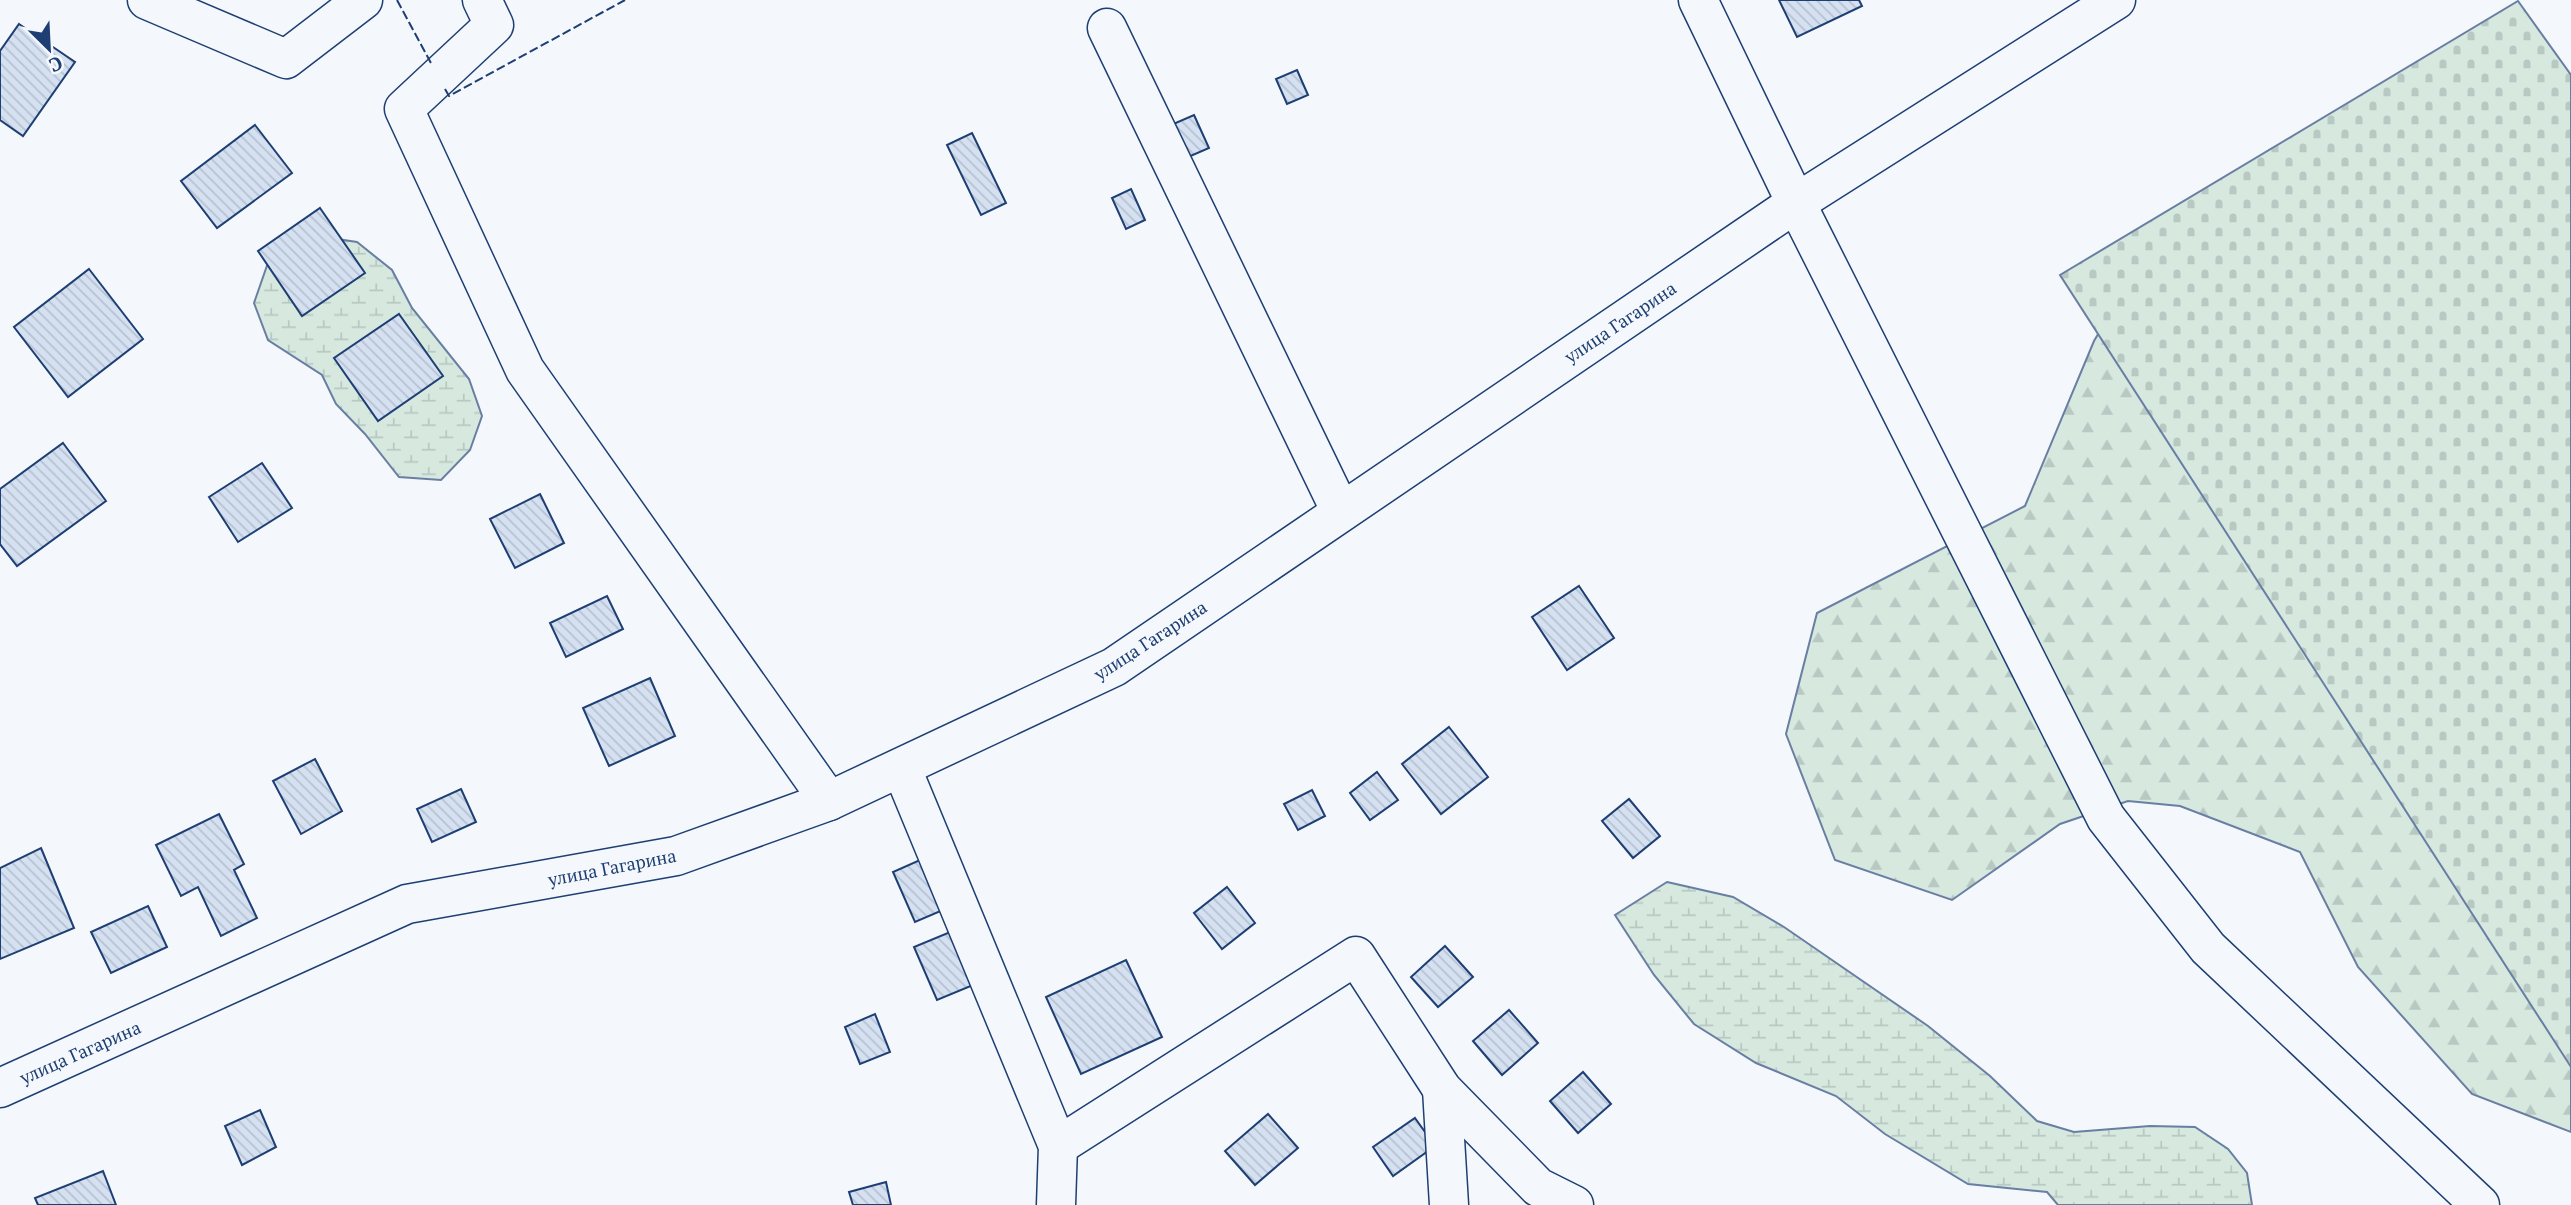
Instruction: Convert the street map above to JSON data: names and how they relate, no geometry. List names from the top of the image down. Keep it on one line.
{"streets":{"street":["улица Гагарина"]},"north":"bottom right"}
